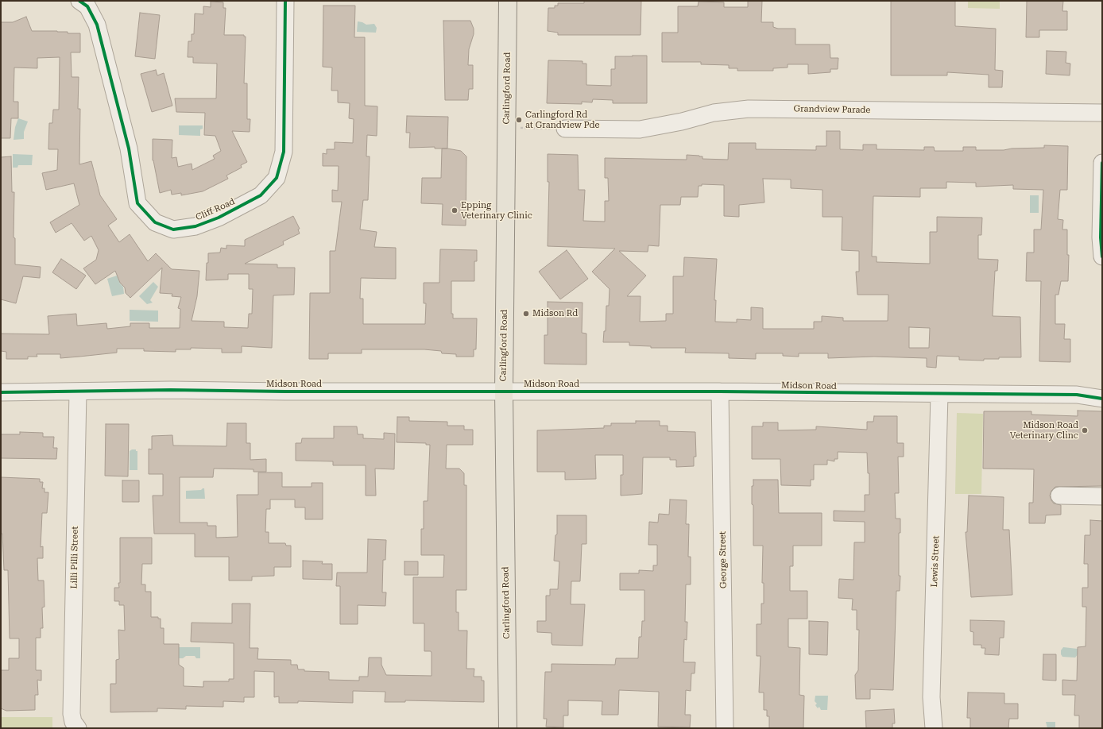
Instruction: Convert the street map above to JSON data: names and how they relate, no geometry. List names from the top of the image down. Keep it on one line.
{"streets":{"main road":["Carlingford Road"],"street":["Grandview Parade","Cliff Road","Midson Road","Lilli Pilli Street","George Street","Lewis Street"]},"crossings":[["Carlingford Road","Midson Road"],["Midson Road","Lilli Pilli Street"],["Midson Road","George Street"],["Midson Road","Lewis Street"]],"places":["Carlingford Rd at Grandview Pde","Epping Veterinary Clinic","Midson Rd","Midson Road Veterinary Clinc"]}
